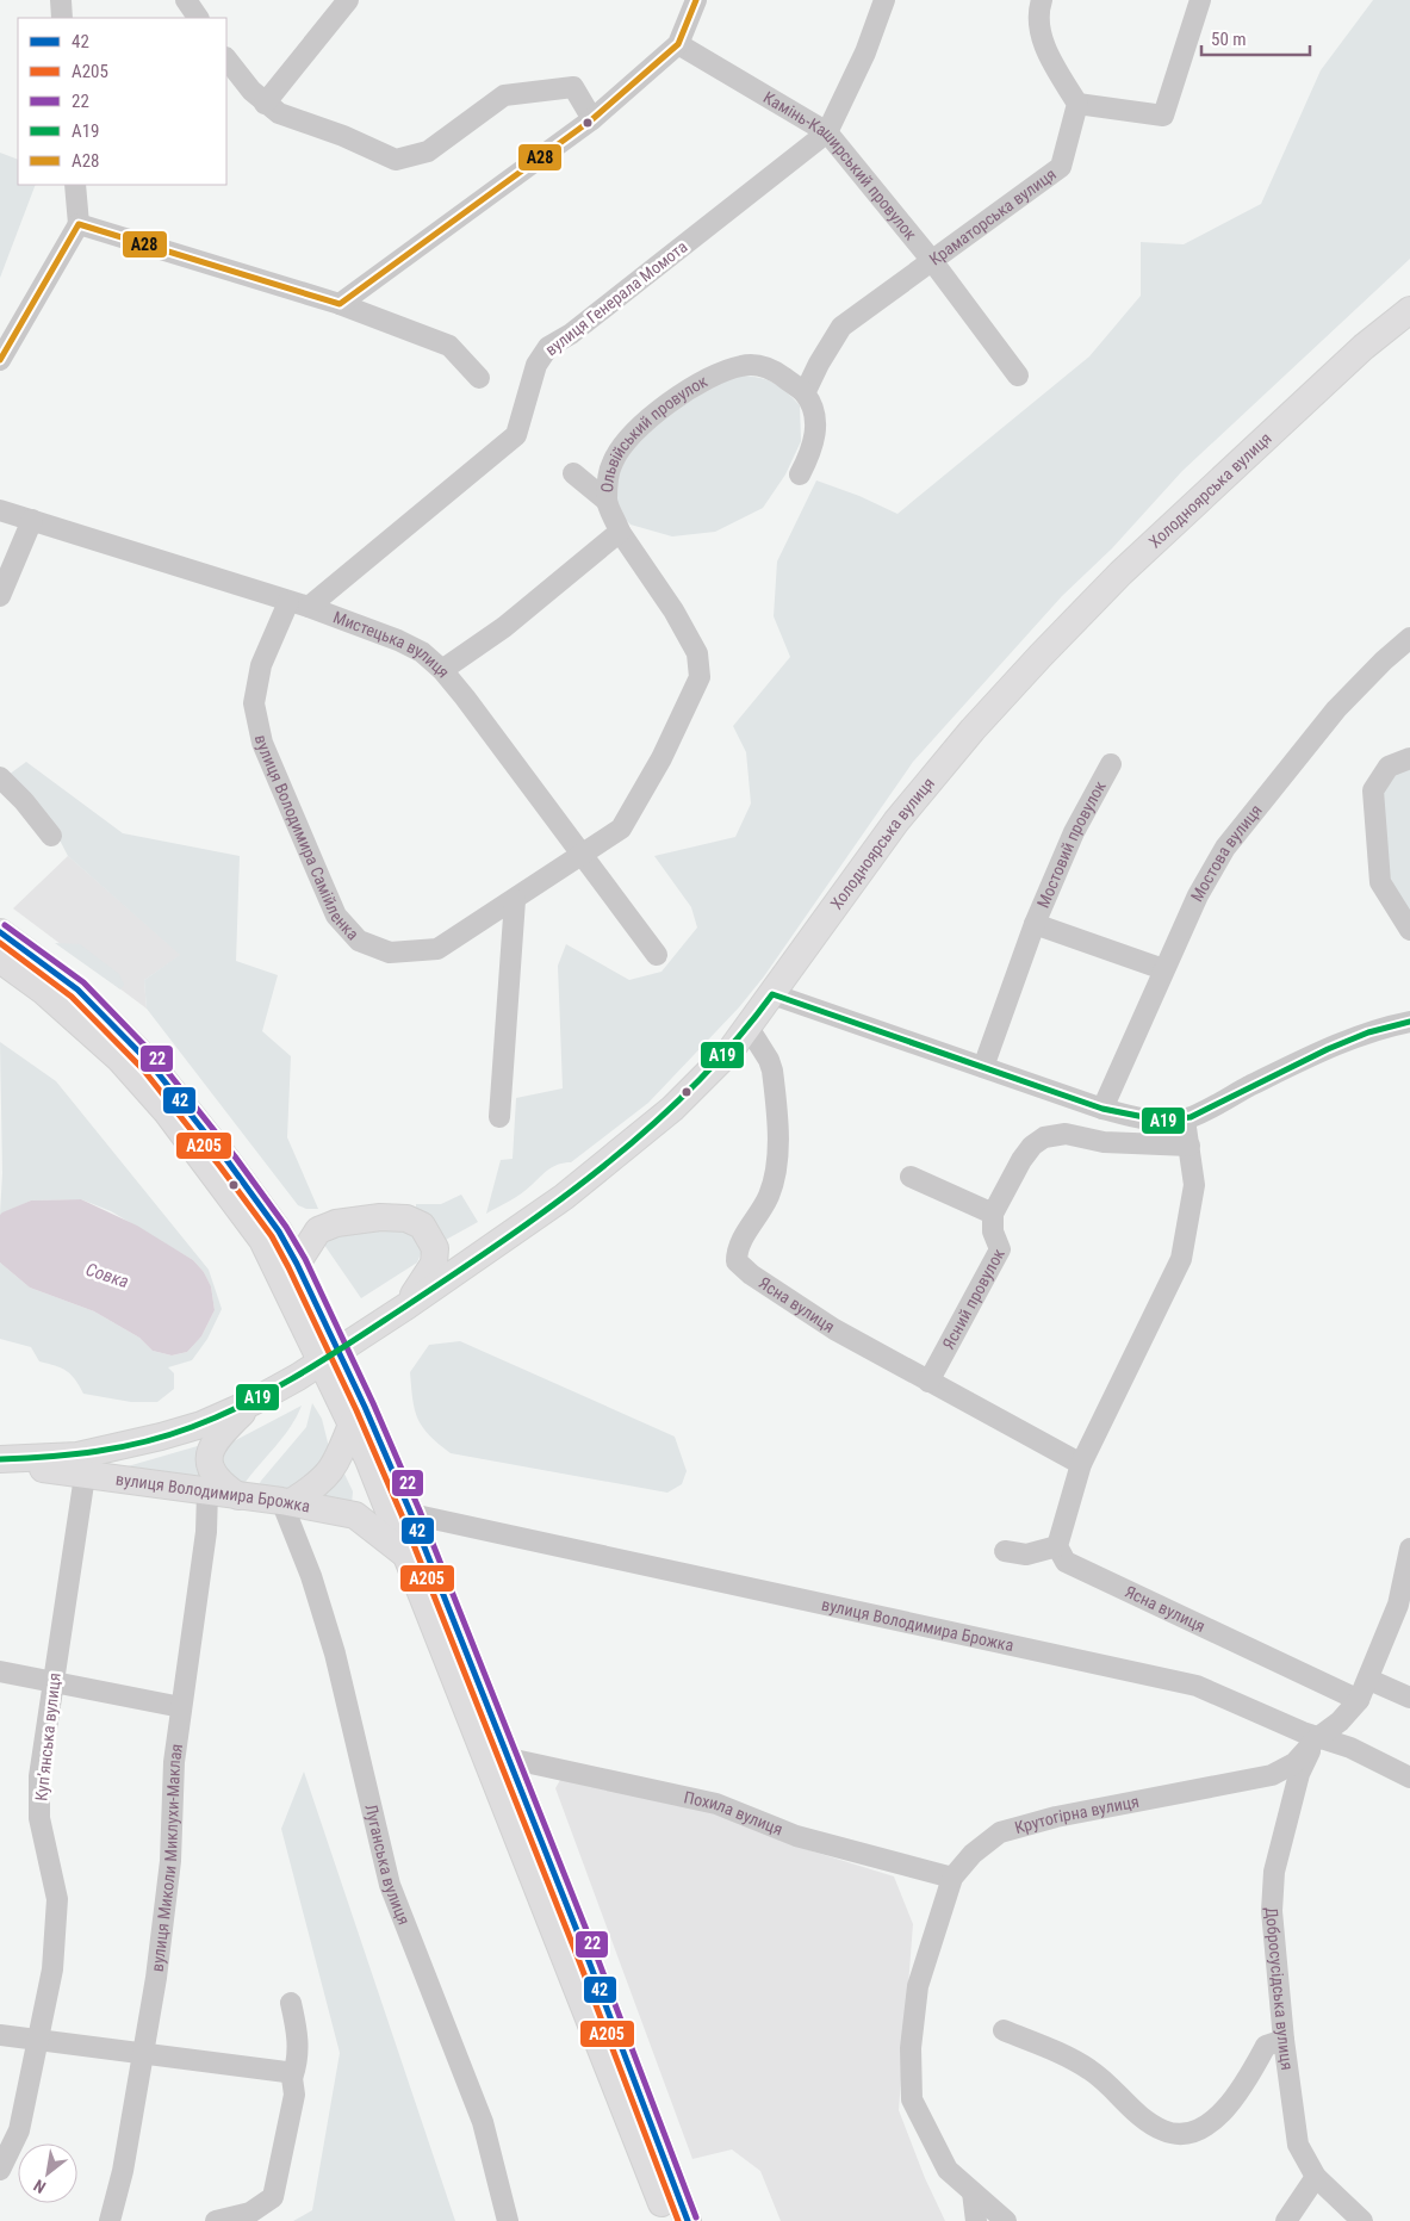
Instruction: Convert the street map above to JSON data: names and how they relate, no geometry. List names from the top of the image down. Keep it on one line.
{"streets":{"main road":["Холодноярська вулиця","вулиця Володимира Брожка"],"street":["Камінь-Каширський провулок","Краматорська вулиця","вулиця Генерала Момота","Ольвійський провулок","Мистецька вулиця","вулиця Володимира Самійленка","Мостовий провулок","Мостова вулиця","Ясний провулок","Ясна вулиця","Купʼянська вулиця","Похила вулиця","Крутогірна вулиця","вулиця Миколи Миклухи-Маклая","Луганська вулиця","Добросусідська вулиця"]},"crossings":[["Камінь-Каширський провулок","Краматорська вулиця"],["Камінь-Каширський провулок","вулиця Генерала Момота"],["Краматорська вулиця","Ольвійський провулок"],["вулиця Генерала Момота","Мистецька вулиця"],["вулиця Генерала Момота","вулиця Володимира Самійленка"],["Ольвійський провулок","вулиця Володимира Самійленка"],["Холодноярська вулиця","Ясна вулиця"],["Холодноярська вулиця","вулиця Володимира Брожка"],["Мистецька вулиця","вулиця Володимира Самійленка"],["Мостовий провулок","Мостова вулиця"],["Ясний провулок","Ясна вулиця"],["Ясна вулиця","Крутогірна вулиця"],["вулиця Володимира Брожка","Купʼянська вулиця"],["вулиця Володимира Брожка","Крутогірна вулиця"],["вулиця Володимира Брожка","вулиця Миколи Миклухи-Маклая"],["вулиця Володимира Брожка","Луганська вулиця"],["вулиця Володимира Брожка","Добросусідська вулиця"],["Похила вулиця","Крутогірна вулиця"],["Крутогірна вулиця","Добросусідська вулиця"]],"water":["Совка"],"lines":["transit line А28","transit line 22","transit line 42","transit line А205","transit line А19"],"legend":["42","А205","22","А19","А28"],"scale_bar":"50 m","north":"bottom left"}
